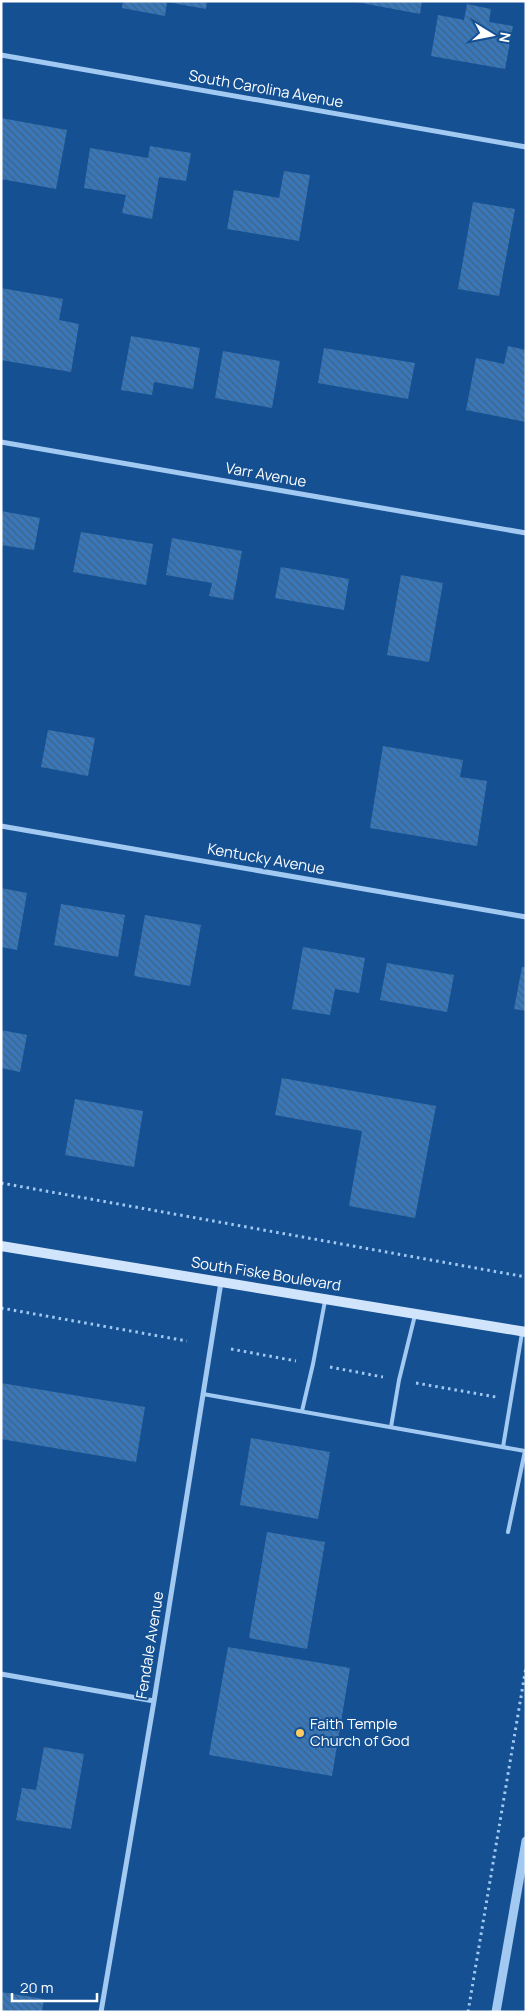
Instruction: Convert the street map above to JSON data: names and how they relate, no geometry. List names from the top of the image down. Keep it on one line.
{"streets":{"main road":["South Fiske Boulevard"],"street":["South Carolina Avenue","Varr Avenue","Kentucky Avenue","Fendale Avenue"]},"crossings":[["South Fiske Boulevard","Fendale Avenue"]],"places":["Faith Temple Church of God"],"scale_bar":"20 m","north":"right"}
